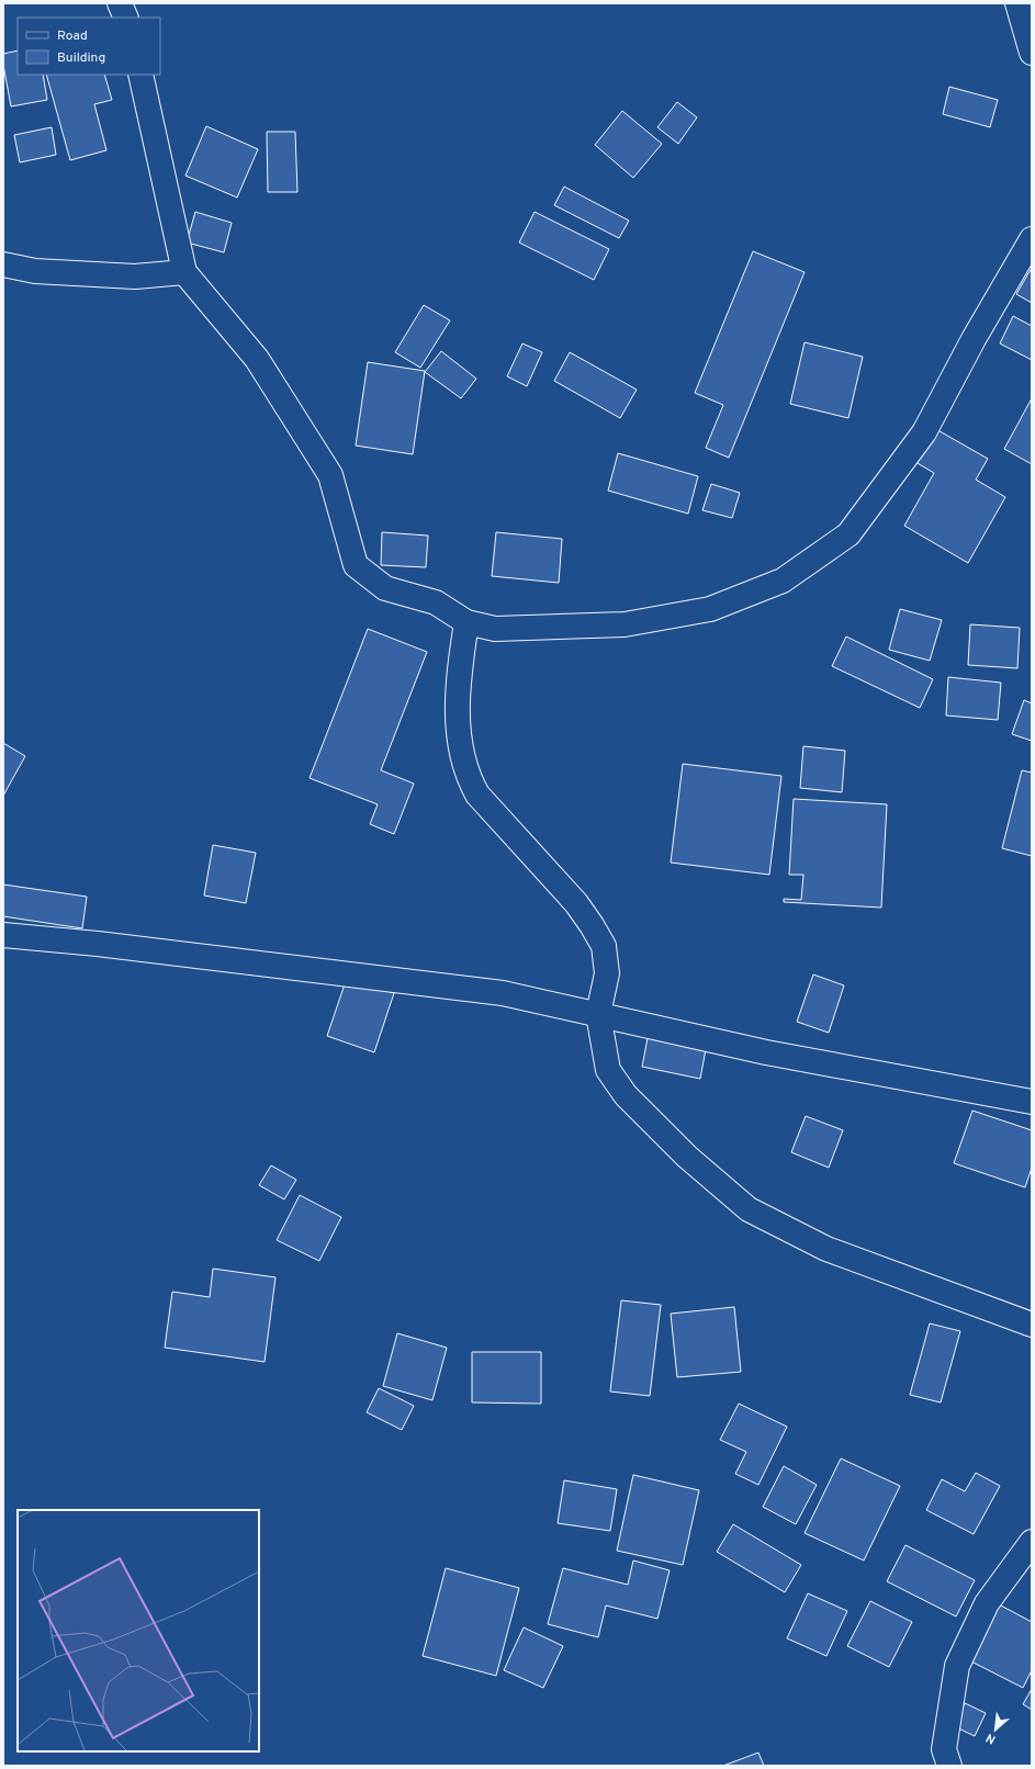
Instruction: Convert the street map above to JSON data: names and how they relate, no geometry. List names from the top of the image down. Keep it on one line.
{"legend":["Road","Building"],"north":"bottom left"}
